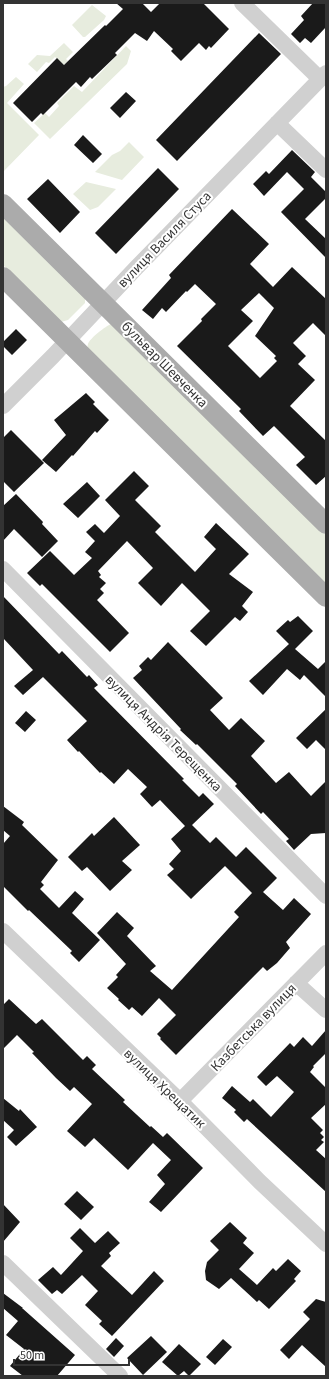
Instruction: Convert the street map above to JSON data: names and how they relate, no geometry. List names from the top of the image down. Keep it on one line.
{"streets":{"main road":["бульвар Шевченка"],"street":["вулиця Василя Стуса","вулиця Андрія Терещенка","Казбетська вулиця","вулиця Хрещатик"]},"crossings":[["вулиця Василя Стуса","бульвар Шевченка"],["Казбетська вулиця","вулиця Хрещатик"]],"scale_bar":"50 m"}
